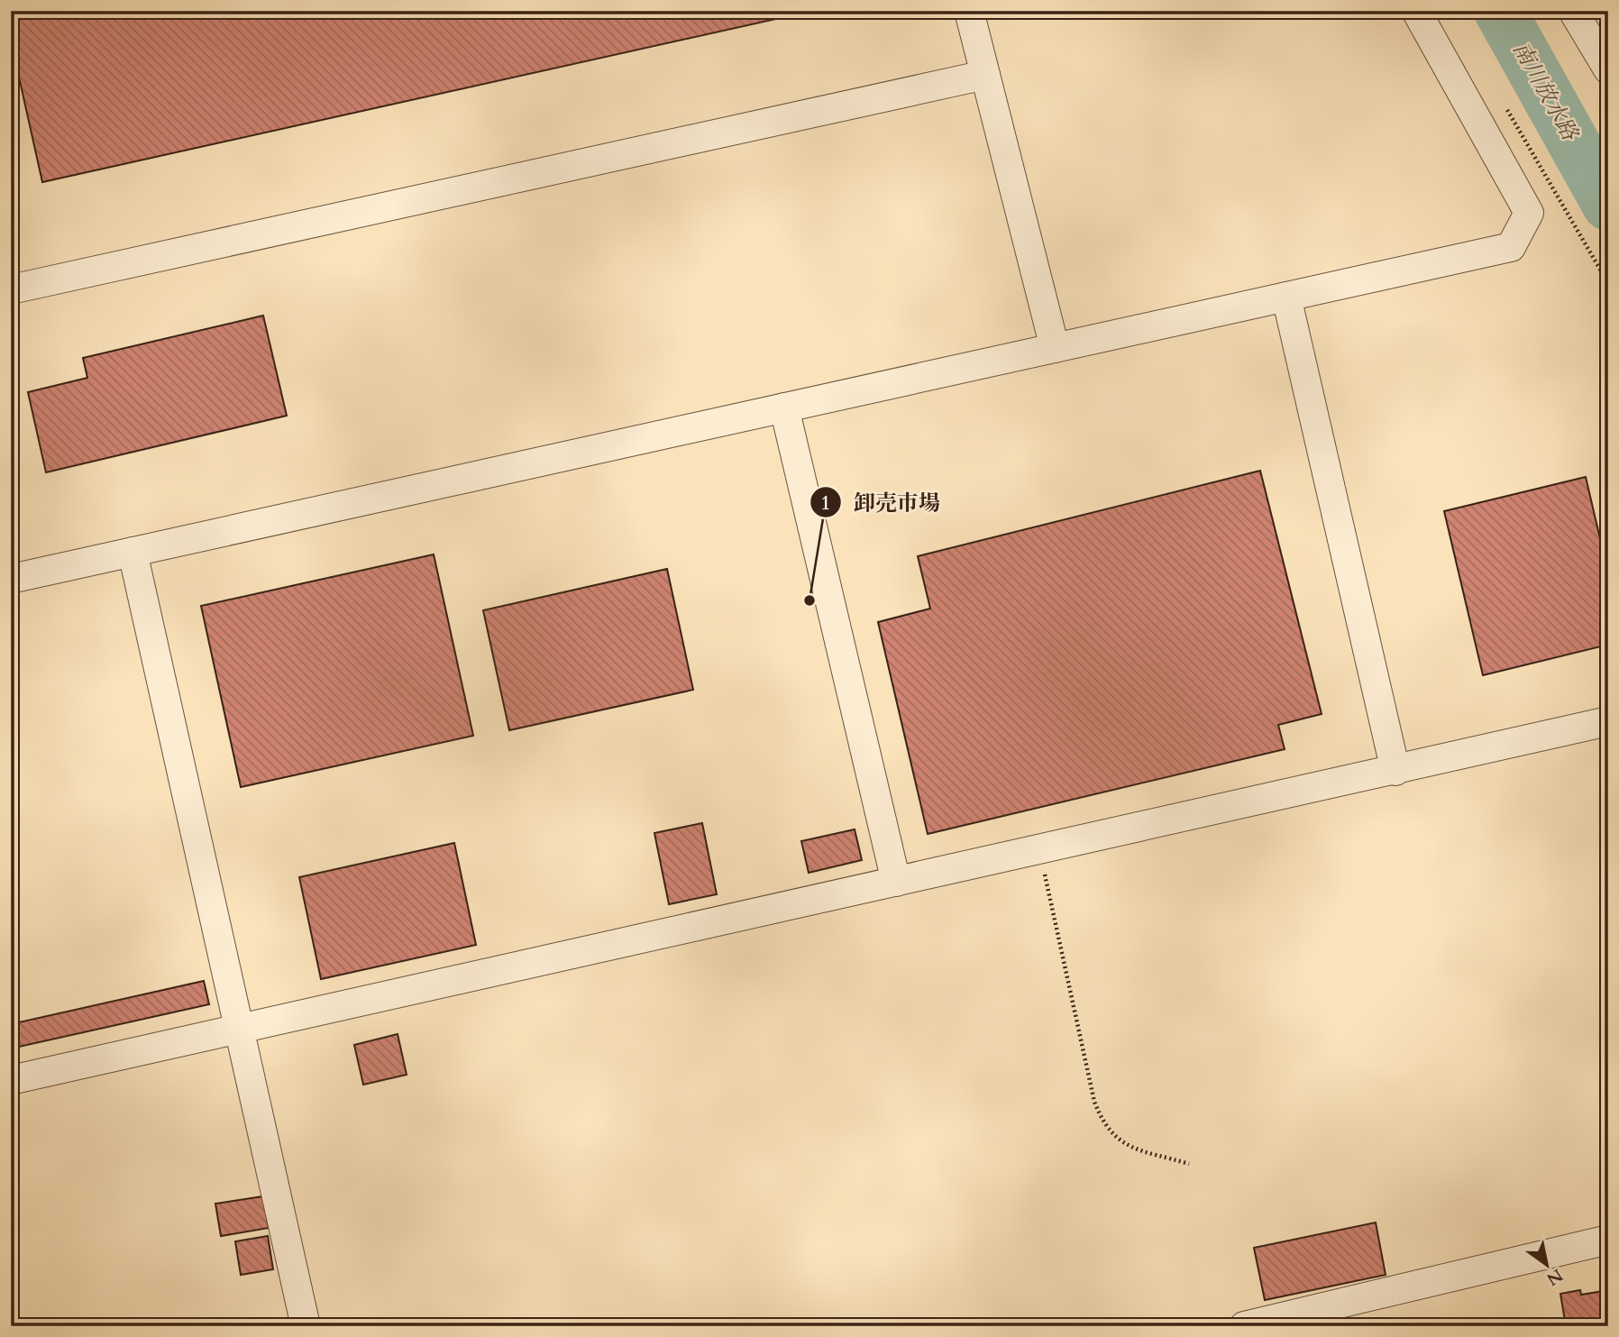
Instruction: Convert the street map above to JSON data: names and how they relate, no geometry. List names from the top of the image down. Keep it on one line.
{"water":["南川放水路"],"places":["卸売市場"],"north":"bottom right"}
